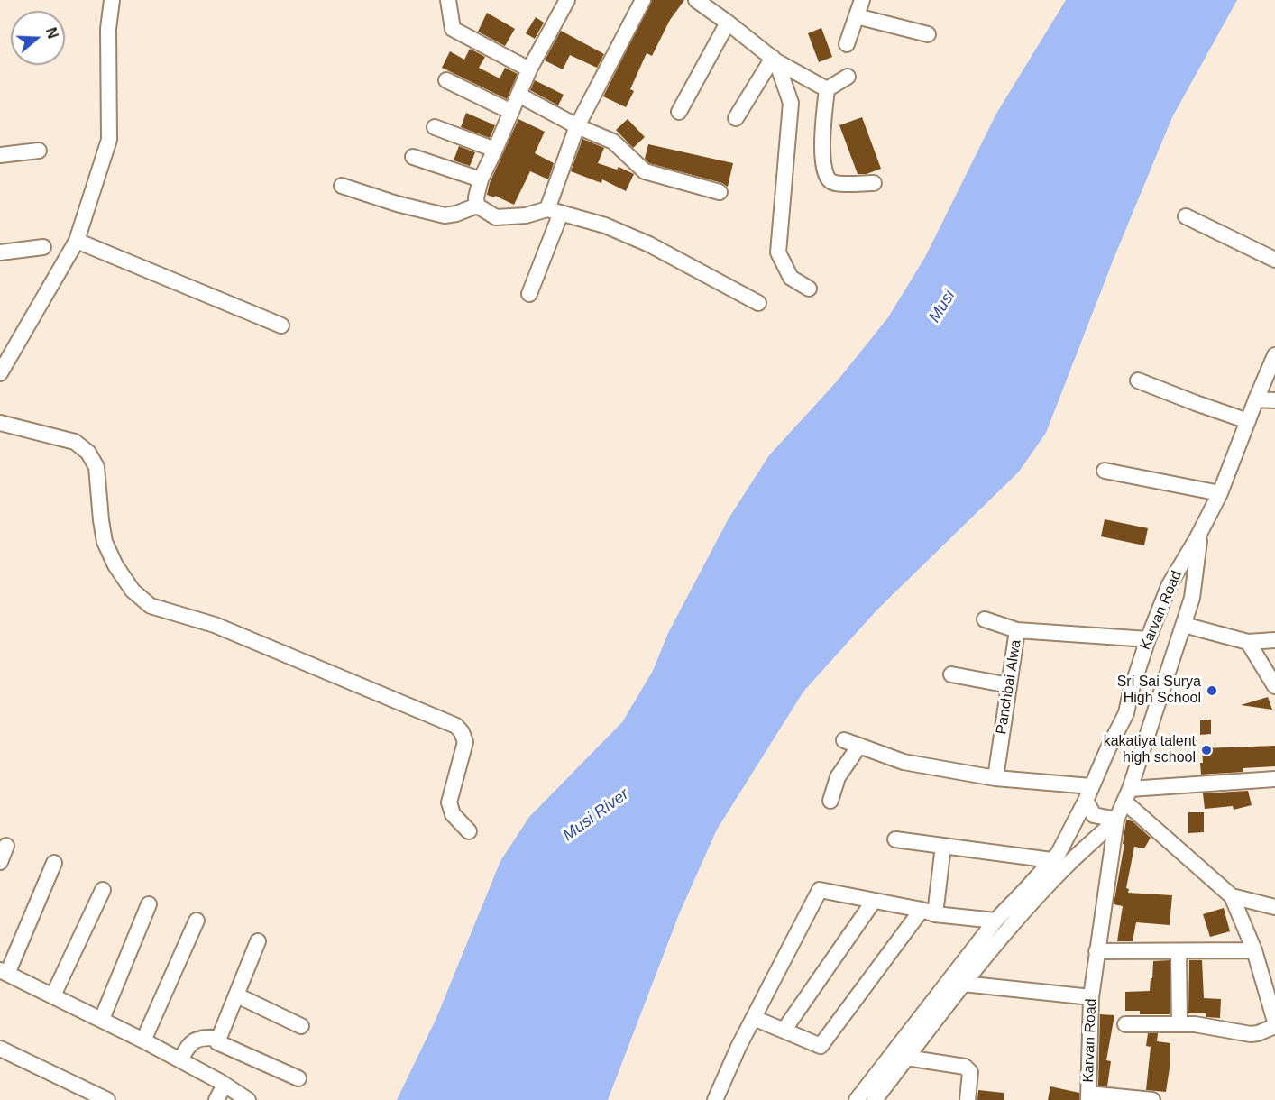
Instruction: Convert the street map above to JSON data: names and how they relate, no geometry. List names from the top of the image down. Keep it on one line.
{"streets":{"street":["Karvan Road","Panchbai Alwa"]},"crossings":[["Karvan Road","Panchbai Alwa"]],"water":["Musi","Musi River"],"places":["Sri Sai Surya High School","kakatiya talent high school"],"north":"right"}
